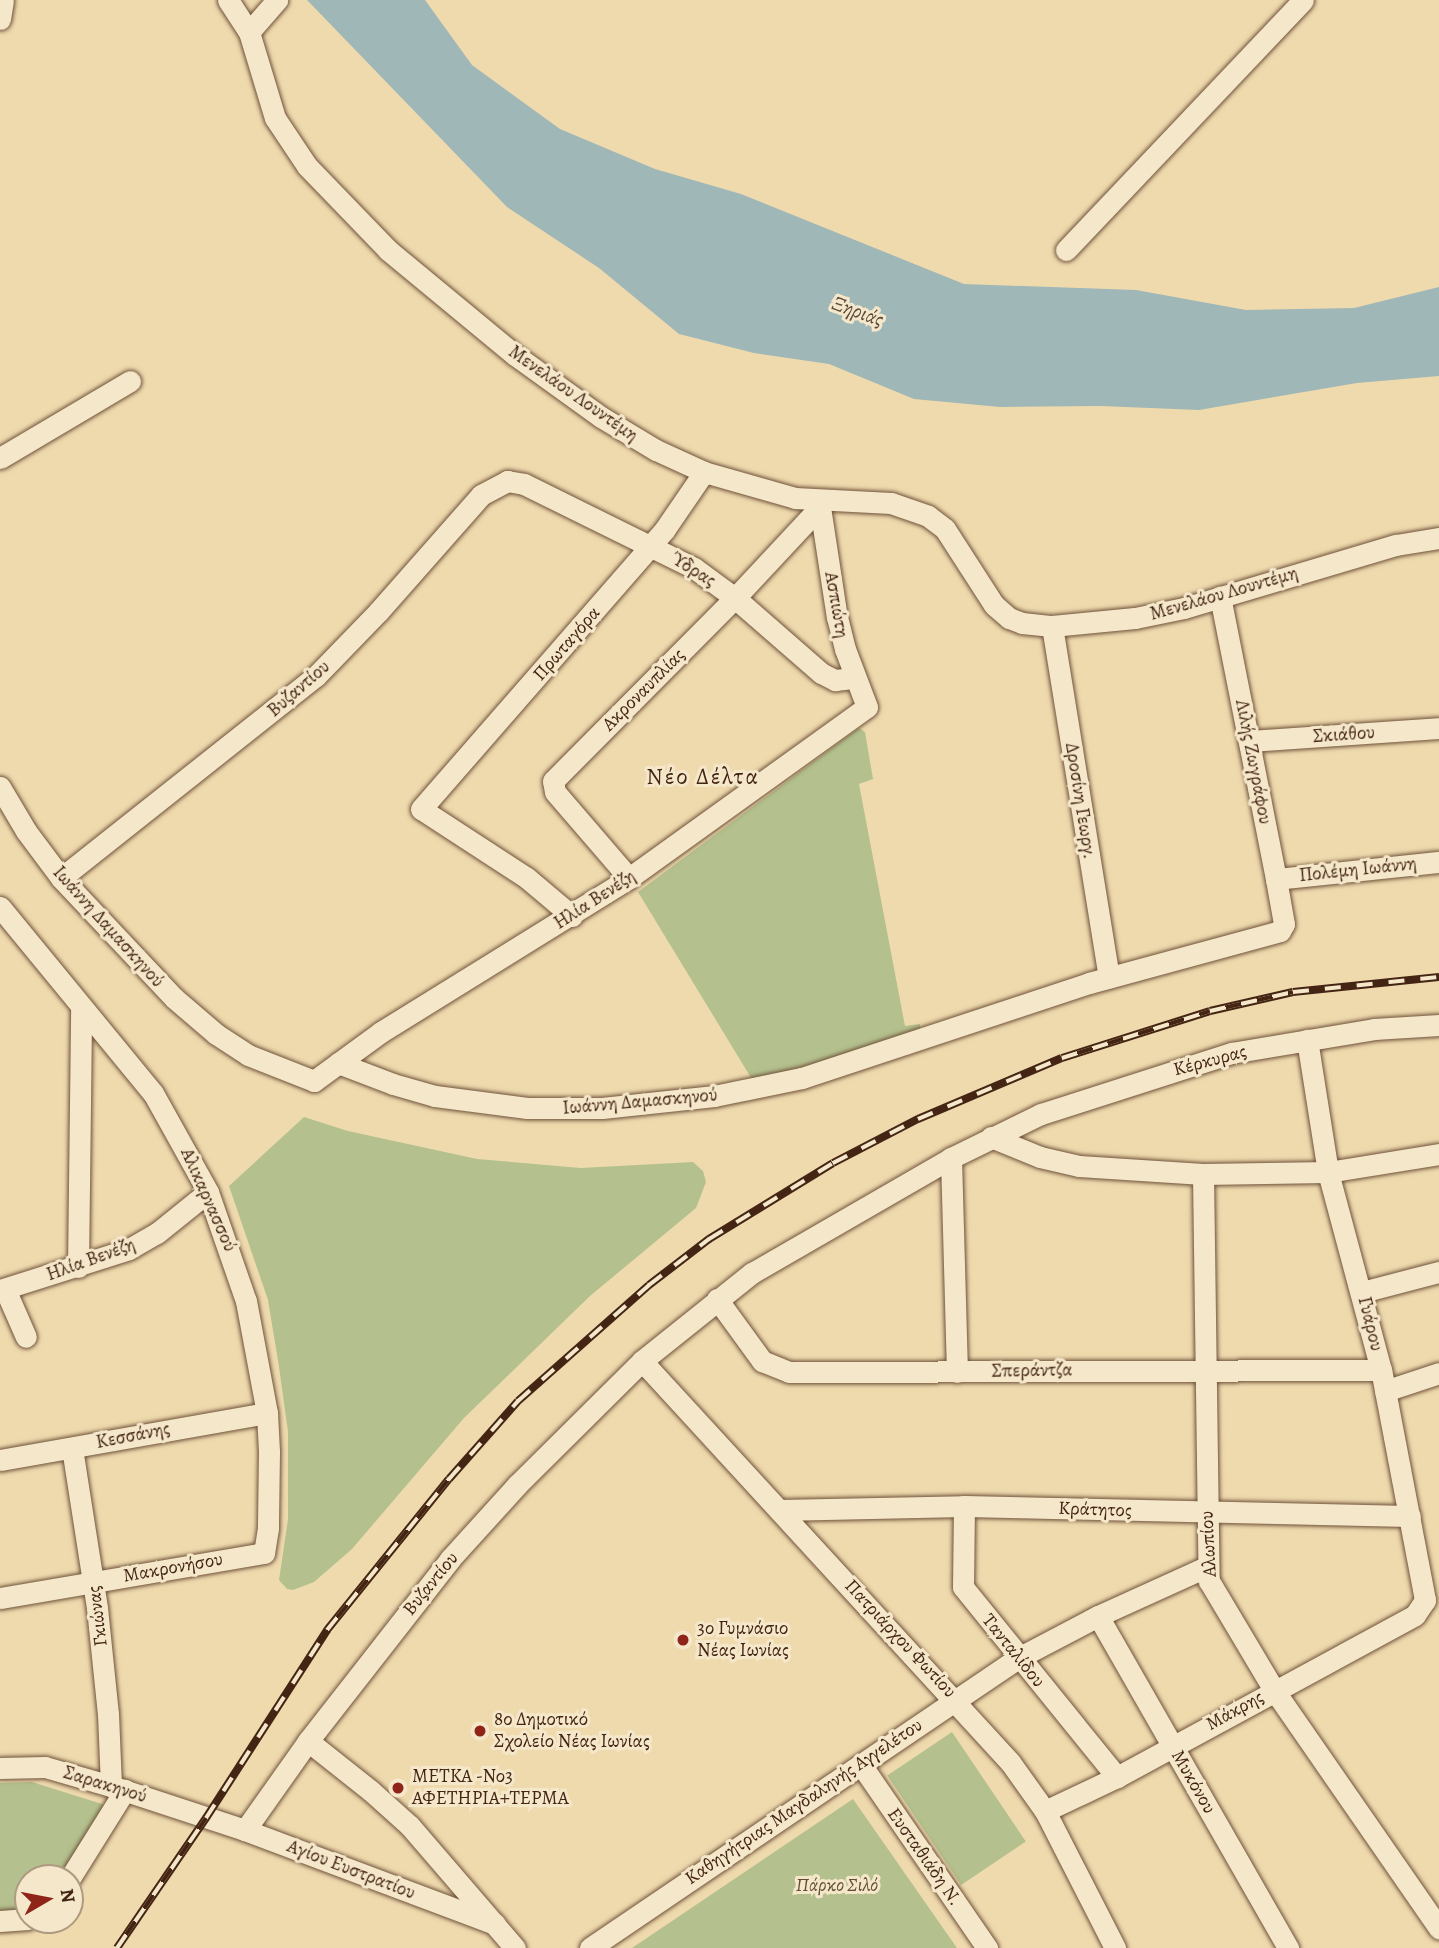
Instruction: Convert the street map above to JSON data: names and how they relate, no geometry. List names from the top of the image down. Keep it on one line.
{"streets":{"street":["Μενελάου Λουντέμη","Ύδρας","Ασπιώτη","Πρωταγόρα","Βυζαντίου","Ακροναυπλίας","Σκιάθου","Λιλής Ζωγράφου","Δροσίνη Γεωργ.","Πολέμη Ιωάννη","Ηλία Βενέζη","Ιωάννη Δαμασκηνού","Κέρκυρας","Αλικαρνασσού","Γυάρου","Σπεράντζα","Κεσσάνης","Κράτητος","Αλωπίου","Μακρονήσου","Γκιώνας","Πατριάρχου Φωτίου","Τανταλίδου","Μάκρης","Μυκόνου","Σαρακηνού","Καθηγήτριας Μαγδαληνής Αγγελέτου","Ευσταθιάδη Ν.","Αγίου Ευστρατίου"]},"crossings":[["Μενελάου Λουντέμη","Ασπιώτη"],["Μενελάου Λουντέμη","Πρωταγόρα"],["Μενελάου Λουντέμη","Ακροναυπλίας"],["Μενελάου Λουντέμη","Λιλής Ζωγράφου"],["Μενελάου Λουντέμη","Δροσίνη Γεωργ."],["Ύδρας","Ασπιώτη"],["Ύδρας","Πρωταγόρα"],["Ύδρας","Βυζαντίου"],["Ύδρας","Ακροναυπλίας"],["Ασπιώτη","Ακροναυπλίας"],["Ασπιώτη","Ηλία Βενέζη"],["Πρωταγόρα","Ηλία Βενέζη"],["Βυζαντίου","Ιωάννη Δαμασκηνού"],["Βυζαντίου","Κέρκυρας"],["Βυζαντίου","Σπεράντζα"],["Βυζαντίου","Πατριάρχου Φωτίου"],["Βυζαντίου","Αγίου Ευστρατίου"],["Ακροναυπλίας","Ηλία Βενέζη"],["Σκιάθου","Λιλής Ζωγράφου"],["Λιλής Ζωγράφου","Πολέμη Ιωάννη"],["Λιλής Ζωγράφου","Ιωάννη Δαμασκηνού"],["Δροσίνη Γεωργ.","Ιωάννη Δαμασκηνού"],["Ηλία Βενέζη","Ιωάννη Δαμασκηνού"],["Ηλία Βενέζη","Αλικαρνασσού"],["Κέρκυρας","Γυάρου"],["Κέρκυρας","Σπεράντζα"],["Αλικαρνασσού","Κεσσάνης"],["Αλικαρνασσού","Μακρονήσου"],["Γυάρου","Σπεράντζα"],["Γυάρου","Κράτητος"],["Γυάρου","Μάκρης"],["Σπεράντζα","Αλωπίου"],["Κεσσάνης","Γκιώνας"],["Κράτητος","Αλωπίου"],["Κράτητος","Πατριάρχου Φωτίου"],["Κράτητος","Τανταλίδου"],["Αλωπίου","Μάκρης"],["Αλωπίου","Καθηγήτριας Μαγδαληνής Αγγελέτου"],["Μακρονήσου","Γκιώνας"],["Γκιώνας","Σαρακηνού"],["Πατριάρχου Φωτίου","Μάκρης"],["Πατριάρχου Φωτίου","Καθηγήτριας Μαγδαληνής Αγγελέτου"],["Τανταλίδου","Μάκρης"],["Τανταλίδου","Καθηγήτριας Μαγδαληνής Αγγελέτου"],["Μάκρης","Μυκόνου"],["Μυκόνου","Καθηγήτριας Μαγδαληνής Αγγελέτου"],["Σαρακηνού","Αγίου Ευστρατίου"],["Καθηγήτριας Μαγδαληνής Αγγελέτου","Ευσταθιάδη Ν."]],"districts":["Νέο Δέλτα"],"water":["Ξηριάς"],"parks":["Πάρκο Σιλό"],"places":["3ο Γυμνάσιο Νέας Ιωνίας","8ο Δημοτικό Σχολείο Νέας Ιωνίας","ΜΕΤΚΑ -Νο3 ΑΦΕΤΗΡΙΑ+ΤΕΡΜΑ"],"north":"right"}
